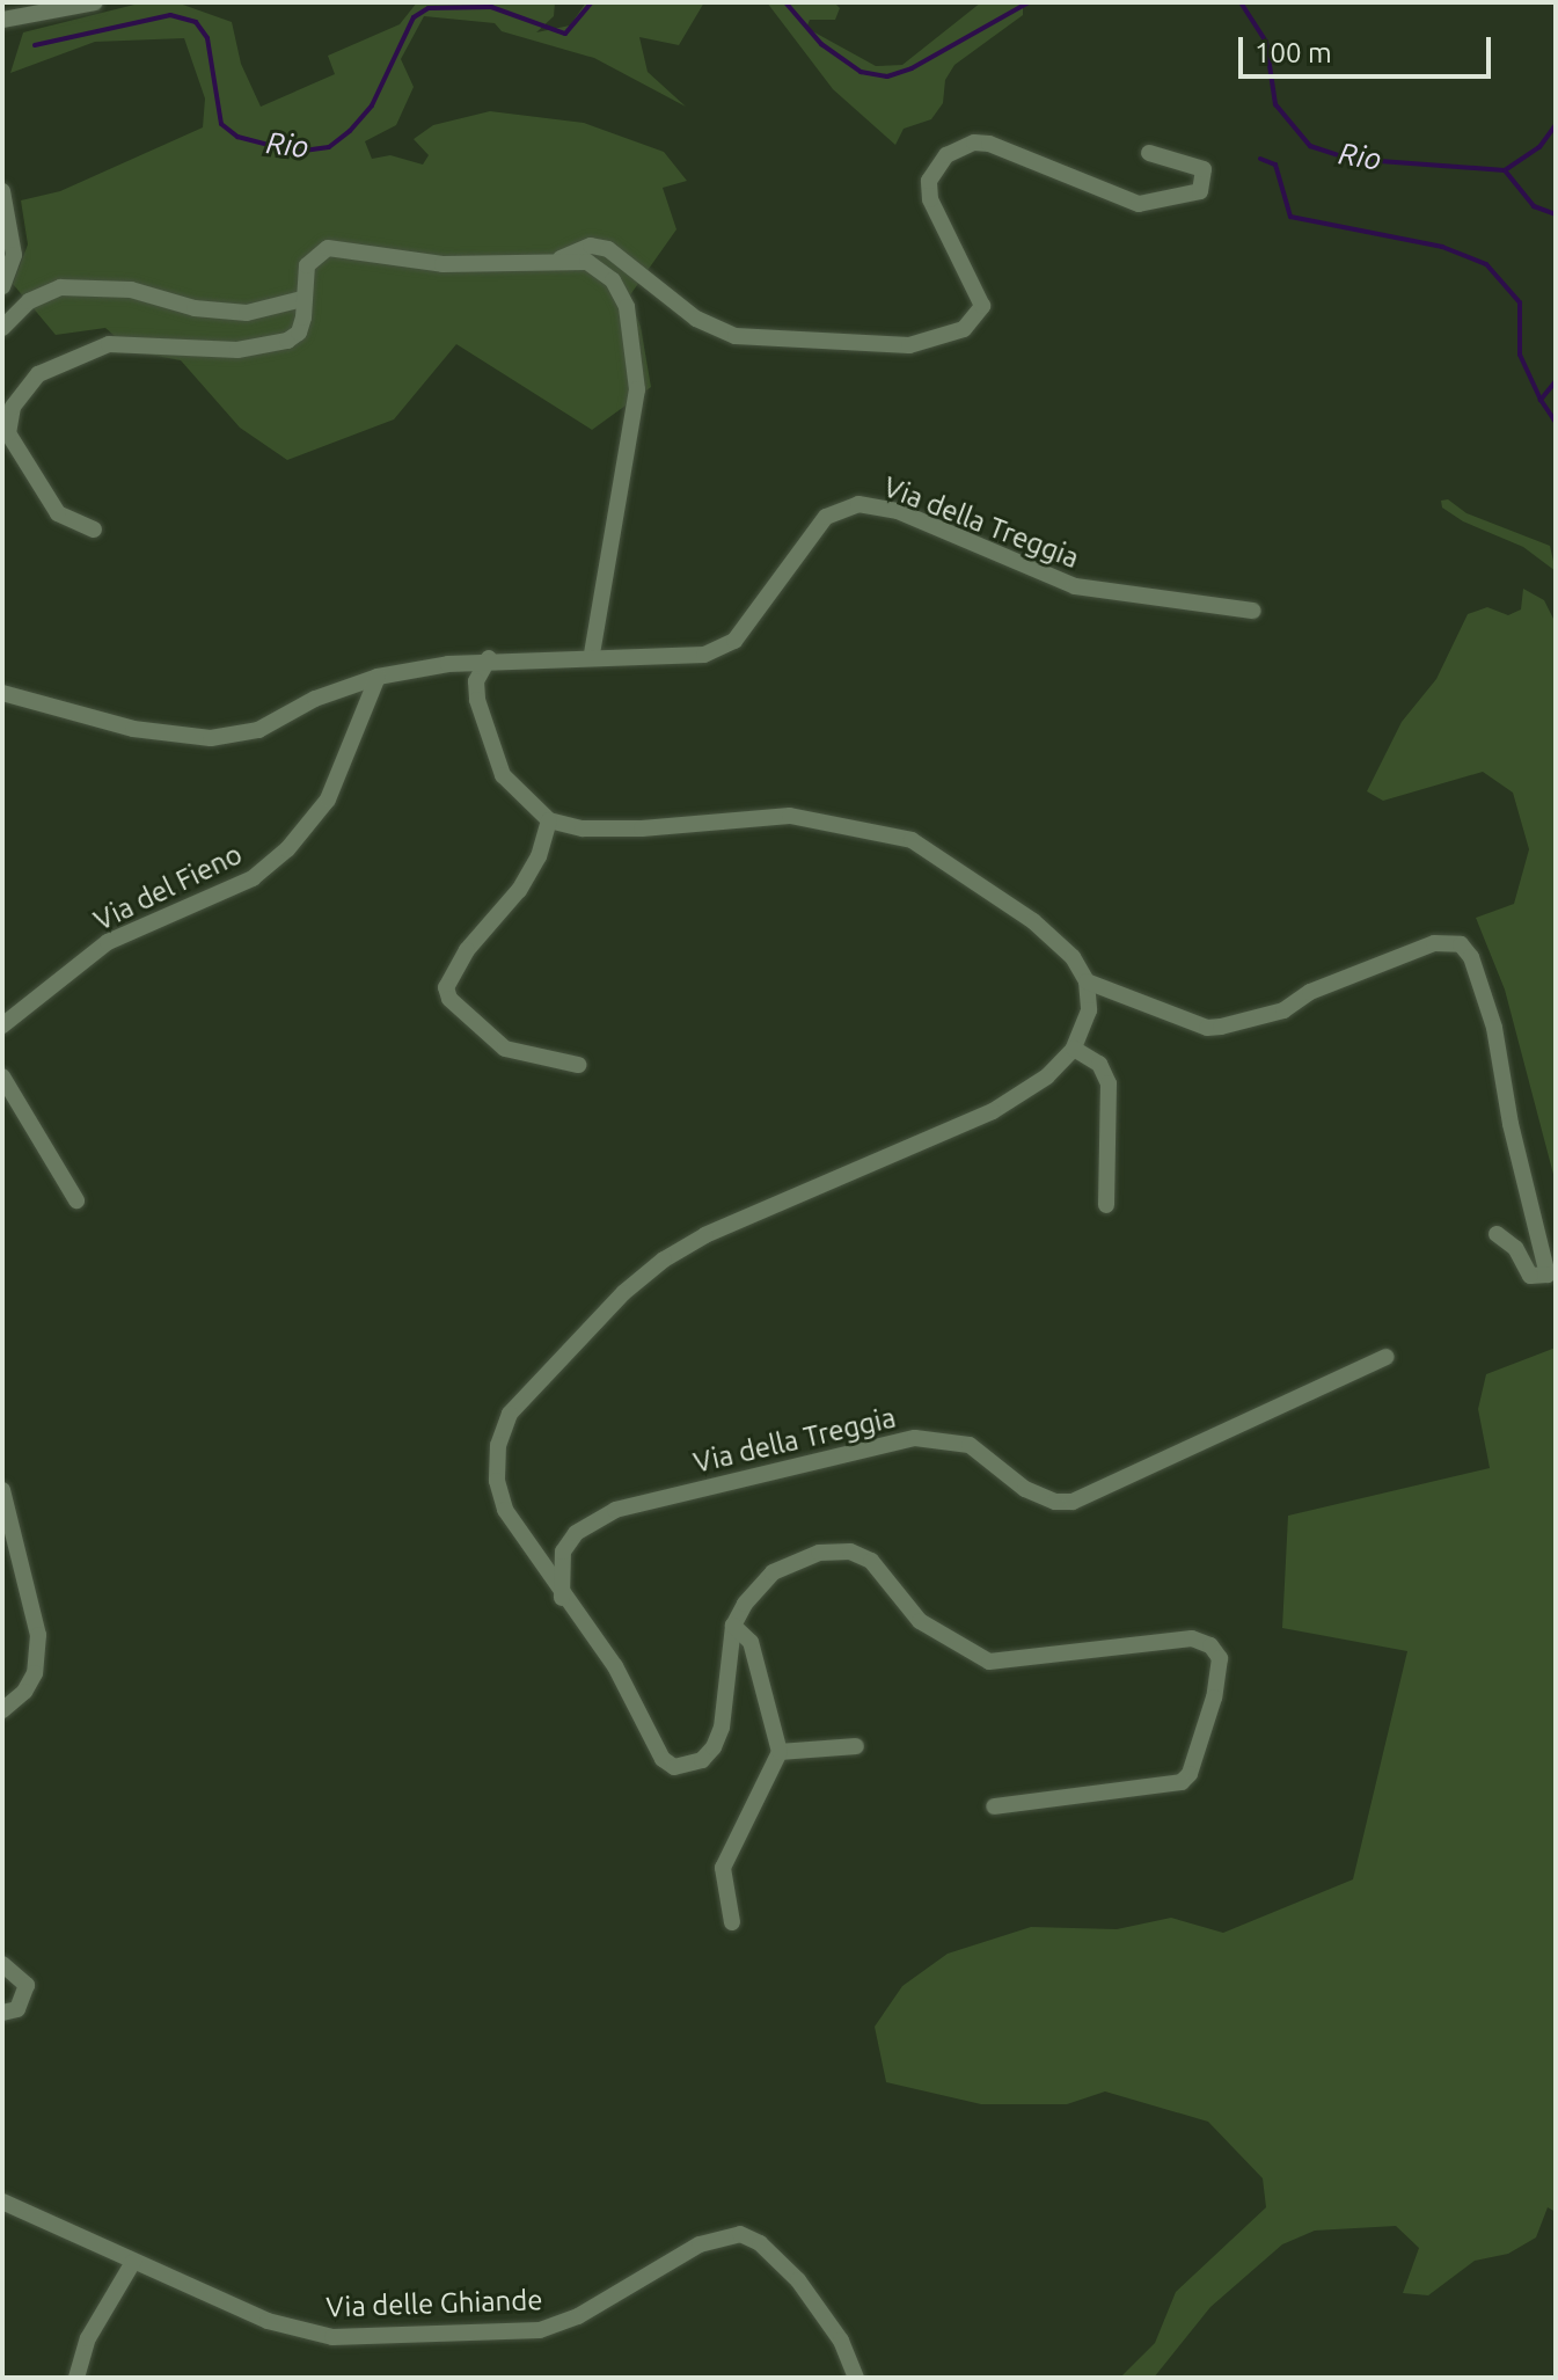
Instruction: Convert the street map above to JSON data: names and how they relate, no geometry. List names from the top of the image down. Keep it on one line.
{"streets":{"street":["Via della Treggia","Via del Fieno","Via delle Ghiande"]},"water":["Rio"],"scale_bar":"100 m"}
